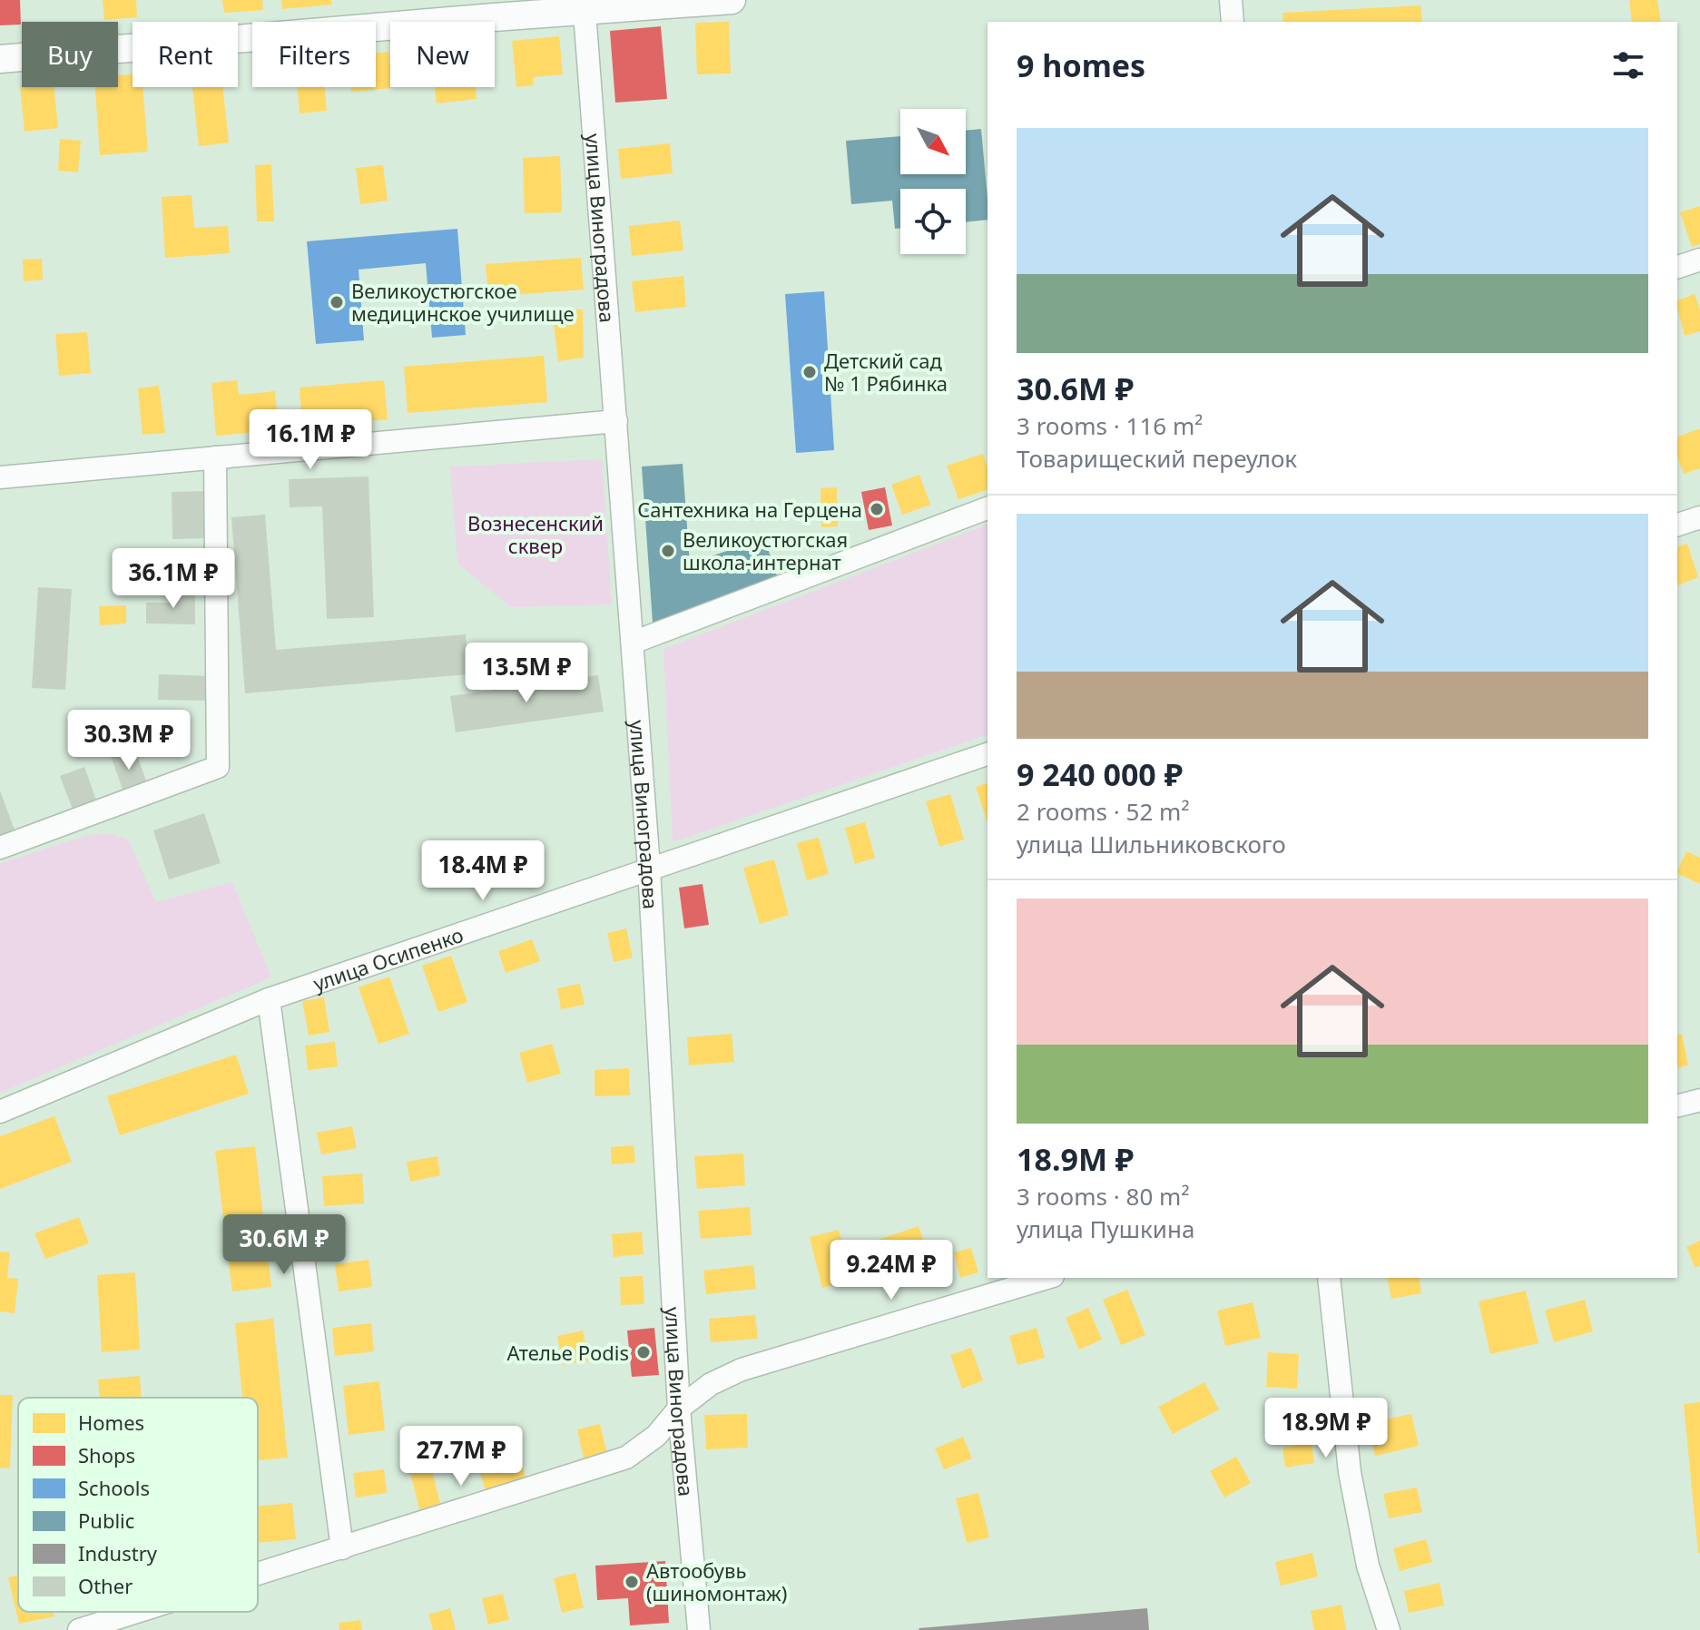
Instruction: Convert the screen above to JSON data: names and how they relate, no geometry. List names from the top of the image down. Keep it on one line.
{"streets":{"street":["улица Виноградова","улица Осипенко"]},"crossings":[["улица Виноградова","улица Осипенко"]],"parks":["Вознесенский сквер"],"places":["Великоустюгское медицинское училище","Детский сад № 1 Рябинка","Сантехника на Герцена","Великоустюгская школа-интернат","Ателье Podis","Автообувь (шиномонтаж)"],"legend":["Homes","Shops","Schools","Public","Industry","Other"],"north":"bottom right","page":{"chip":["Buy","Rent","Filters","New"],"heading":"9 homes","list":[{"name":"30.6M ₽","note":"3 rooms · 116 m² · Товарищеский переулок"},{"name":"9 240 000 ₽","note":"2 rooms · 52 m² · улица Шильниковского"},{"name":"18.9M ₽","note":"3 rooms · 80 m² · улица Пушкина"}],"price":["16.1M ₽","36.1M ₽","13.5M ₽","30.3M ₽","18.4M ₽","30.6M ₽","9.24M ₽","18.9M ₽","27.7M ₽"]}}
